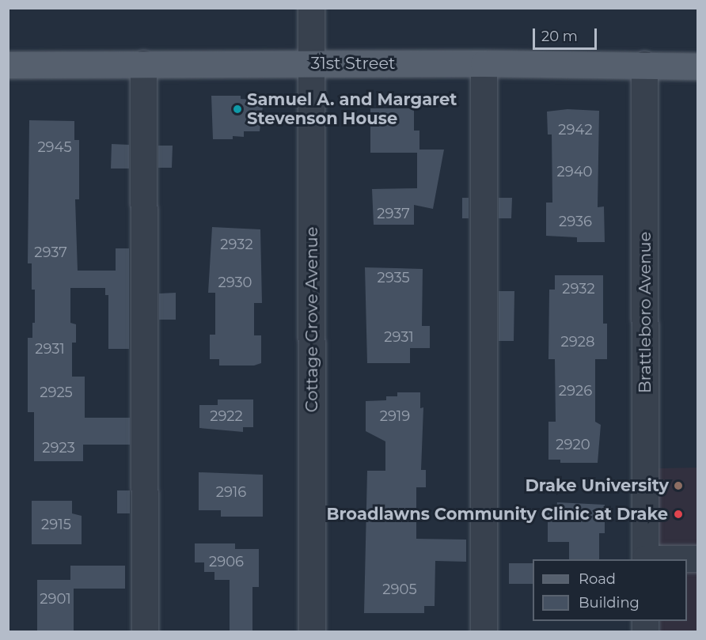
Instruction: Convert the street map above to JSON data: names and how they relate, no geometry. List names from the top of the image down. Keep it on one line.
{"streets":{"main road":["31st Street"],"street":["Brattleboro Avenue","Cottage Grove Avenue"]},"crossings":[["31st Street","Brattleboro Avenue"],["31st Street","Cottage Grove Avenue"]],"places":["Samuel A. and Margaret Stevenson House","Drake University","Broadlawns Community Clinic at Drake"],"house_numbers":["2942","2945","2940","2937","2936","2932","2937","2935","2930","2932","2931","2928","2931","2926","2925","2922","2919","2920","2923","2916","2915","2906","2905","2901"],"legend":["Road","Building"],"scale_bar":"20 m"}
